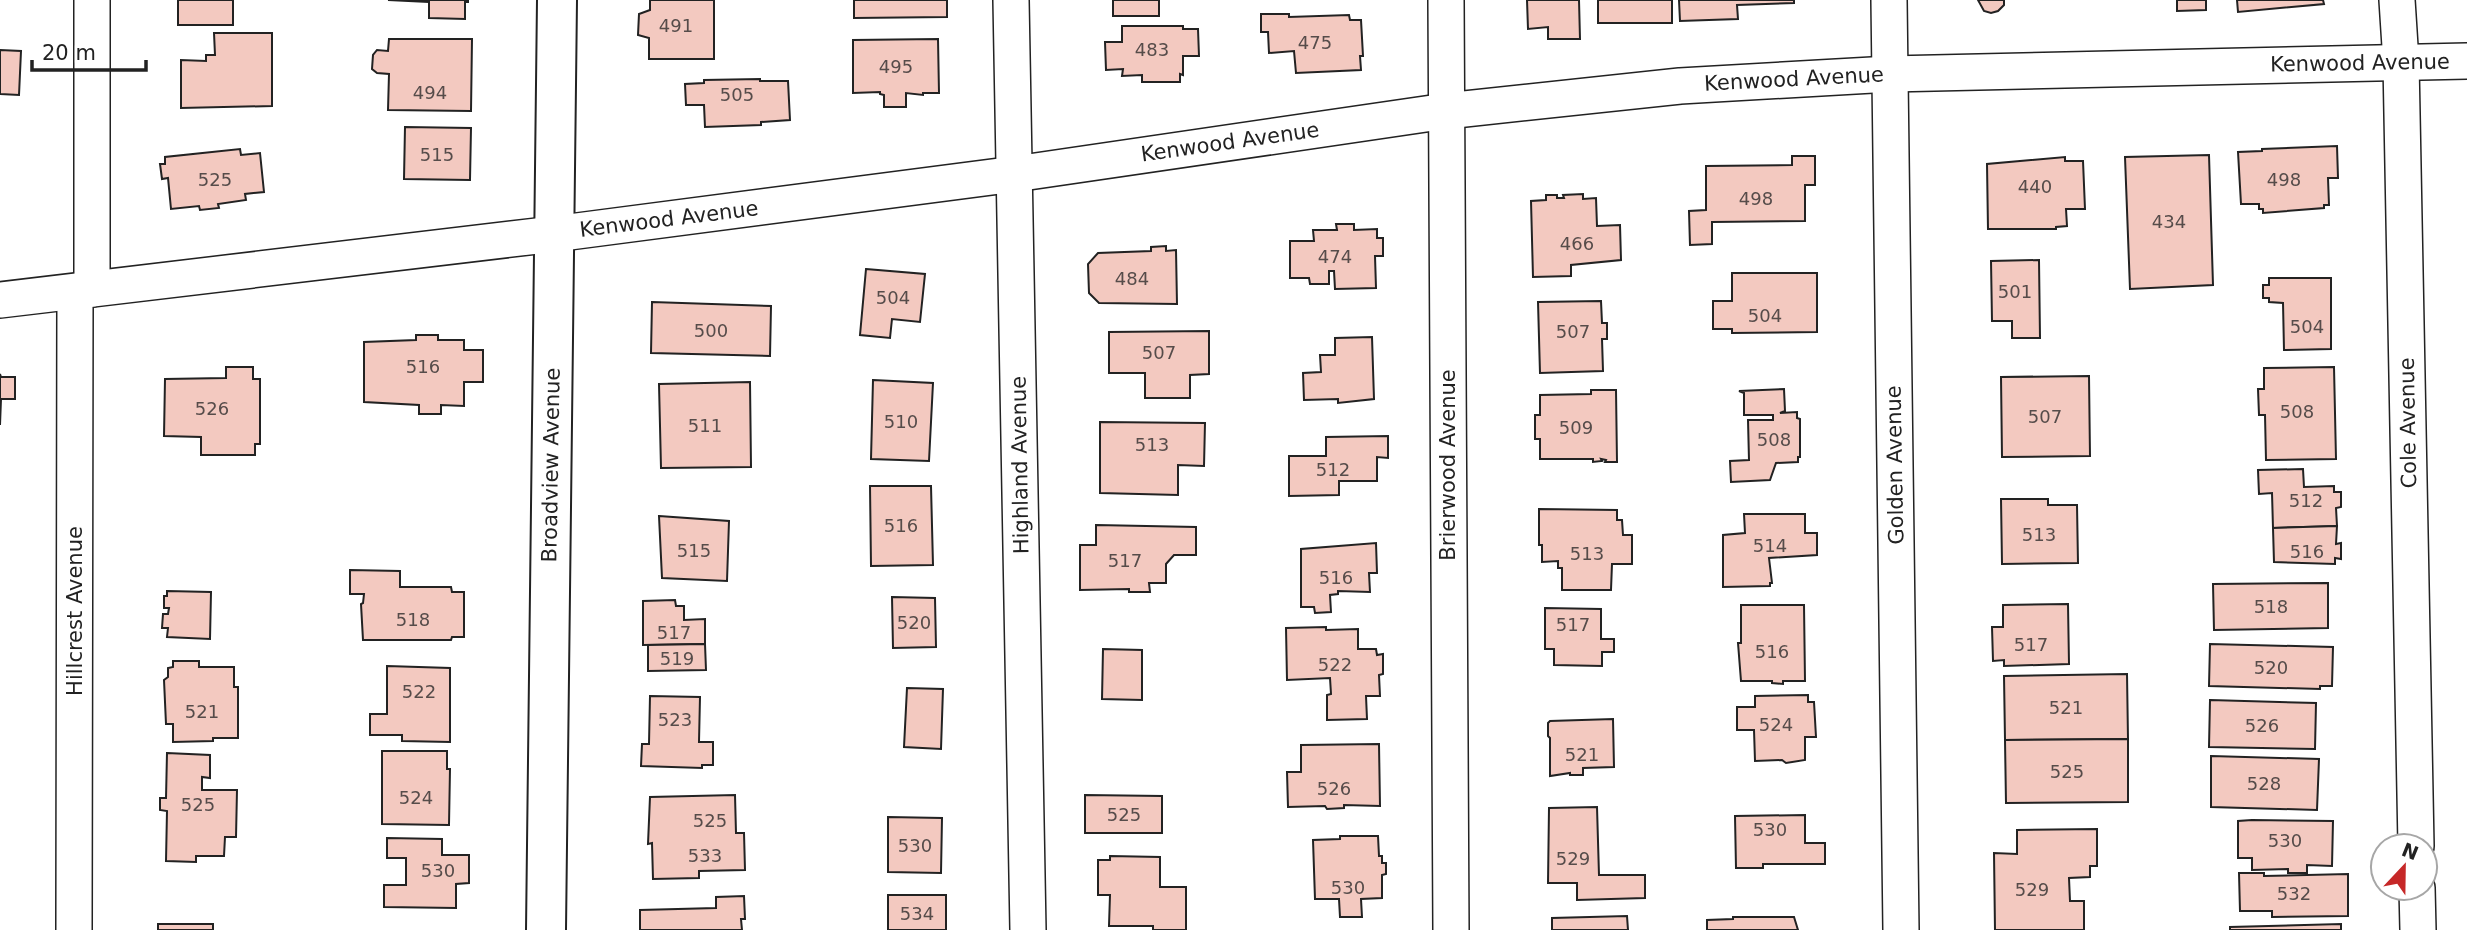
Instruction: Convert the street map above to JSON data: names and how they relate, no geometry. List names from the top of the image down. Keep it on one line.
{"streets":{"street":["Kenwood Avenue","Cole Avenue","Broadview Avenue","Highland Avenue","Brierwood Avenue","Golden Avenue","Hillcrest Avenue"]},"crossings":[["Kenwood Avenue","Cole Avenue"],["Kenwood Avenue","Broadview Avenue"],["Kenwood Avenue","Highland Avenue"],["Kenwood Avenue","Brierwood Avenue"],["Kenwood Avenue","Golden Avenue"],["Kenwood Avenue","Hillcrest Avenue"]],"house_numbers":["491","475","483","495","494","505","515","525","498","440","498","434","466","474","484","501","504","504","504","500","507","507","516","526","508","507","510","511","509","508","513","512","512","516","513","514","515","516","513","517","516","518","518","520","517","517","517","516","519","522","520","522","521","521","523","524","526","521","525","528","526","524","525","525","525","530","530","530","533","529","530","530","529","532","534"],"scale_bar":"20 m","north":"top"}
